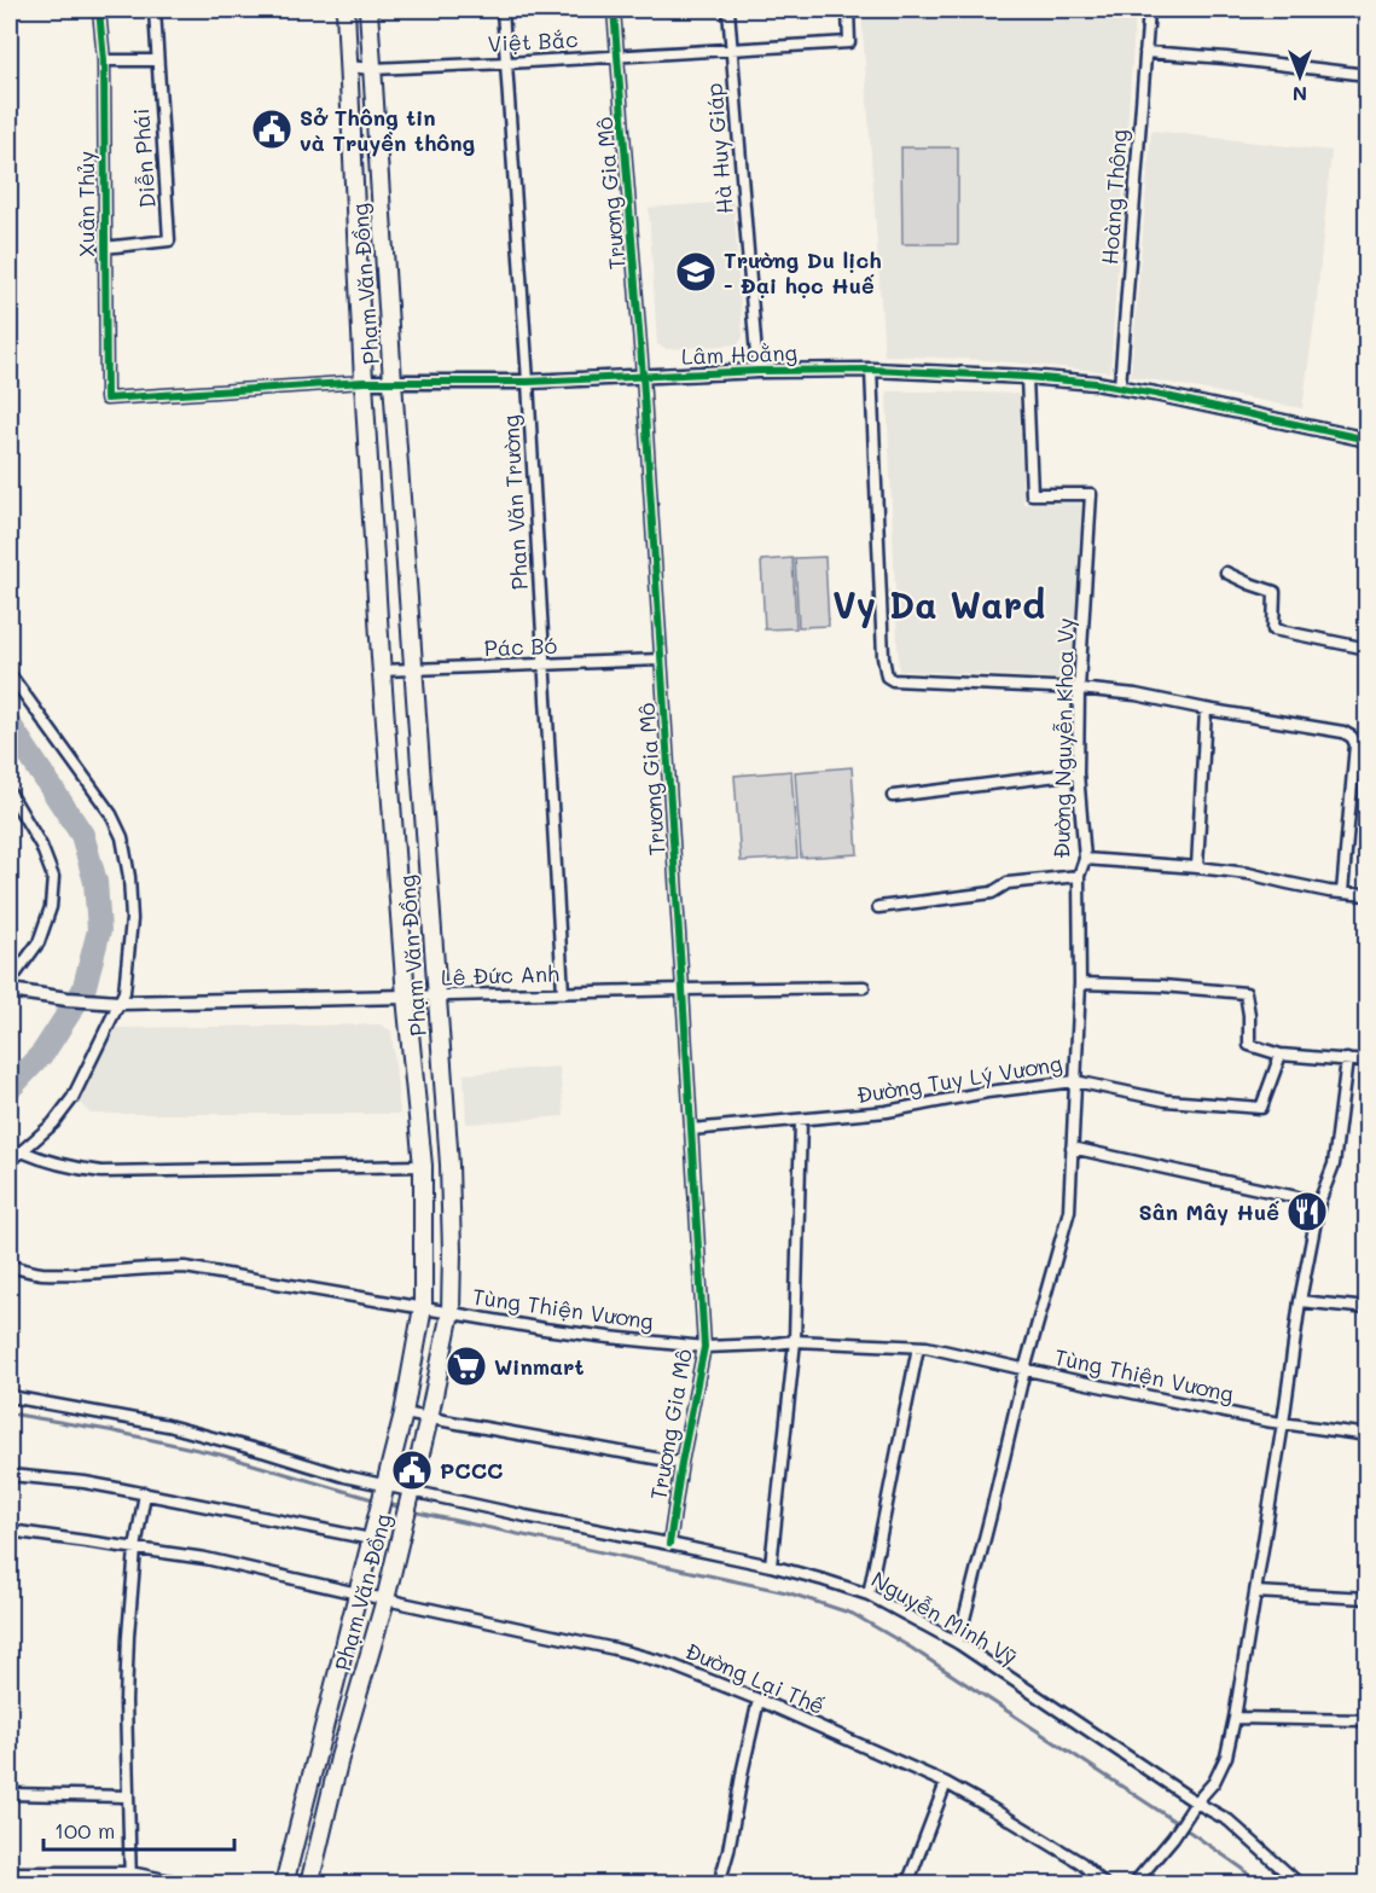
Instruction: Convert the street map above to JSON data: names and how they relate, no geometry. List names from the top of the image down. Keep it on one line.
{"streets":{"main road":["Phạm Văn Đồng"],"street":["Việt Bắc","Hà Huy Giáp","Diễn Phái","Trương Gia Mô","Hoàng Thông","Xuân Thủy","Lâm Hoằng","Phan Văn Trường","Pác Bó","Đường Nguyễn Khoa Vy","Lê Đức Anh","Đường Tuy Lý Vương","Tùng Thiện Vương","Nguyễn Minh Vỹ","Đường Lại Thế"]},"crossings":[["Việt Bắc","Hà Huy Giáp"],["Việt Bắc","Trương Gia Mô"],["Việt Bắc","Phạm Văn Đồng"],["Việt Bắc","Phan Văn Trường"],["Hà Huy Giáp","Lâm Hoằng"],["Diễn Phái","Xuân Thủy"],["Trương Gia Mô","Lâm Hoằng"],["Trương Gia Mô","Pác Bó"],["Trương Gia Mô","Lê Đức Anh"],["Trương Gia Mô","Đường Tuy Lý Vương"],["Trương Gia Mô","Tùng Thiện Vương"],["Trương Gia Mô","Nguyễn Minh Vỹ"],["Hoàng Thông","Lâm Hoằng"],["Xuân Thủy","Lâm Hoằng"],["Phạm Văn Đồng","Lâm Hoằng"],["Phạm Văn Đồng","Pác Bó"],["Phạm Văn Đồng","Lê Đức Anh"],["Phạm Văn Đồng","Tùng Thiện Vương"],["Phạm Văn Đồng","Nguyễn Minh Vỹ"],["Phạm Văn Đồng","Đường Lại Thế"],["Lâm Hoằng","Phan Văn Trường"],["Lâm Hoằng","Đường Nguyễn Khoa Vy"],["Phan Văn Trường","Pác Bó"],["Phan Văn Trường","Lê Đức Anh"],["Đường Nguyễn Khoa Vy","Đường Tuy Lý Vương"],["Đường Nguyễn Khoa Vy","Tùng Thiện Vương"],["Đường Nguyễn Khoa Vy","Nguyễn Minh Vỹ"]],"districts":["Vy Da Ward"],"places":{"public building":["Sở Thông tin và Truyền thông","PCCC"],"school or university":["Trường Du lịch - Đại học Huế"],"restaurant":["Sân Mây Huế"],"supermarket":["Winmart"]},"scale_bar":"100 m","north":"bottom"}
